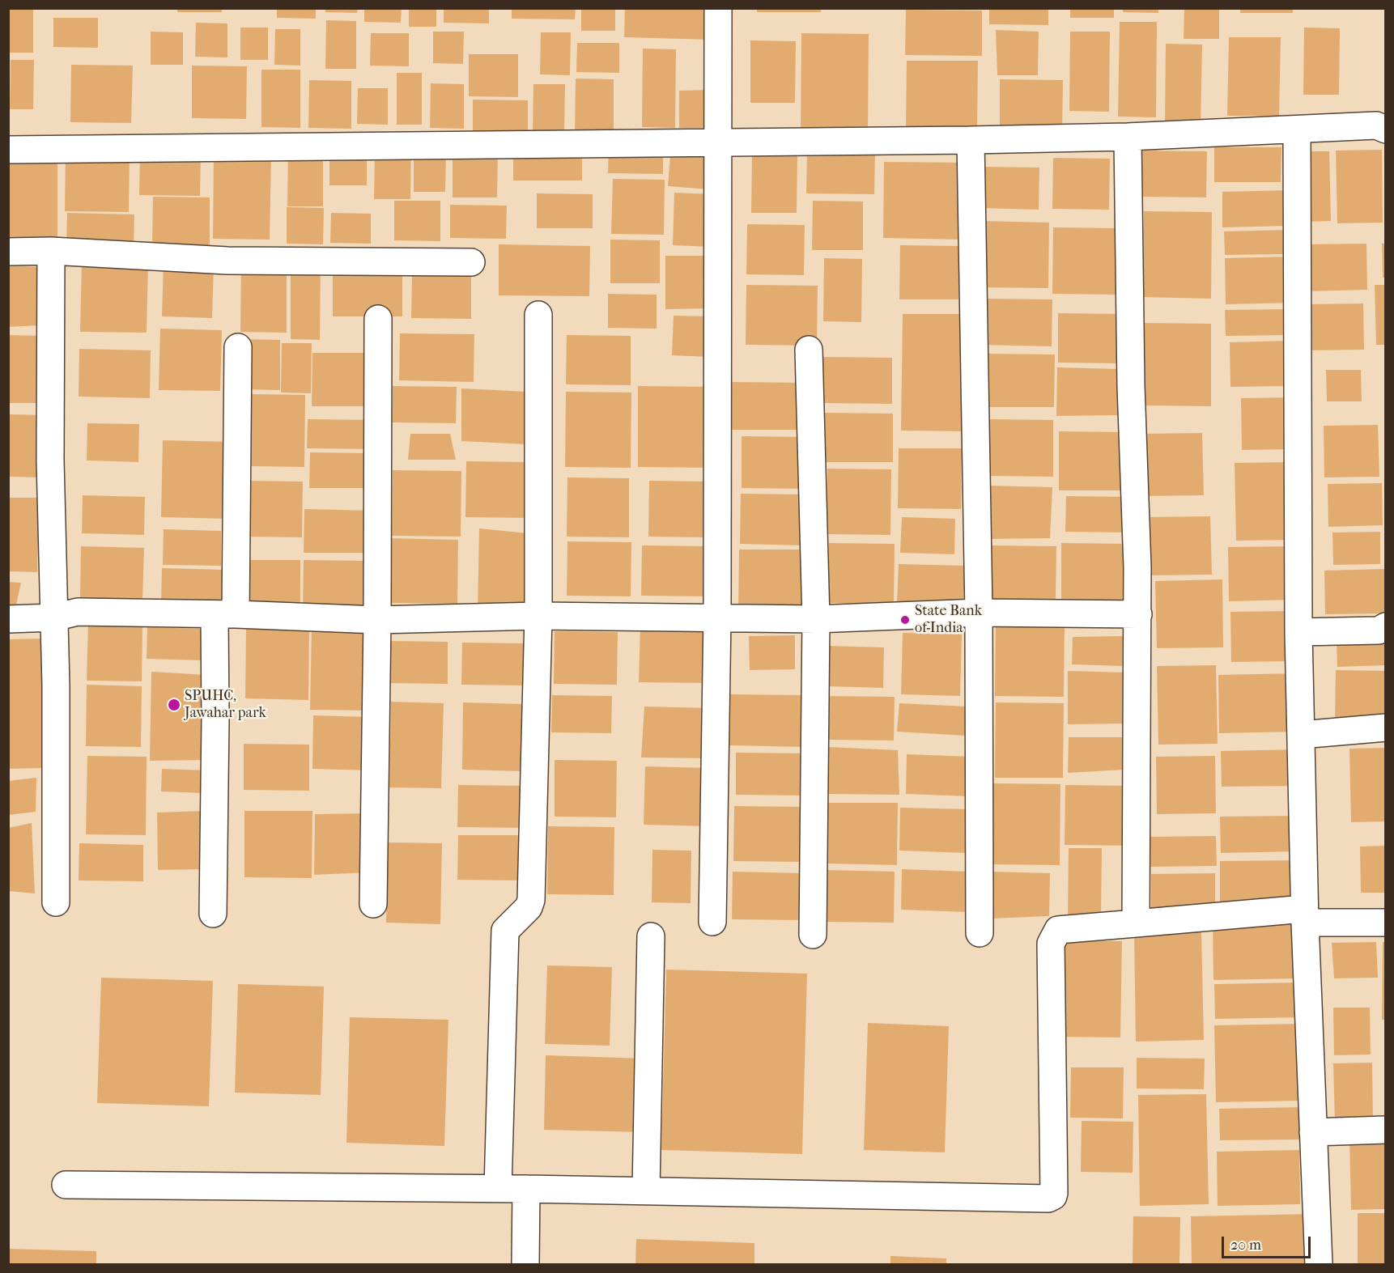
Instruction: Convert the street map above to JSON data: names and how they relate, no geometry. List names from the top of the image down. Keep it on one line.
{"places":["State Bank of India","SPUHC, Jawahar park"],"scale_bar":"20 m"}
